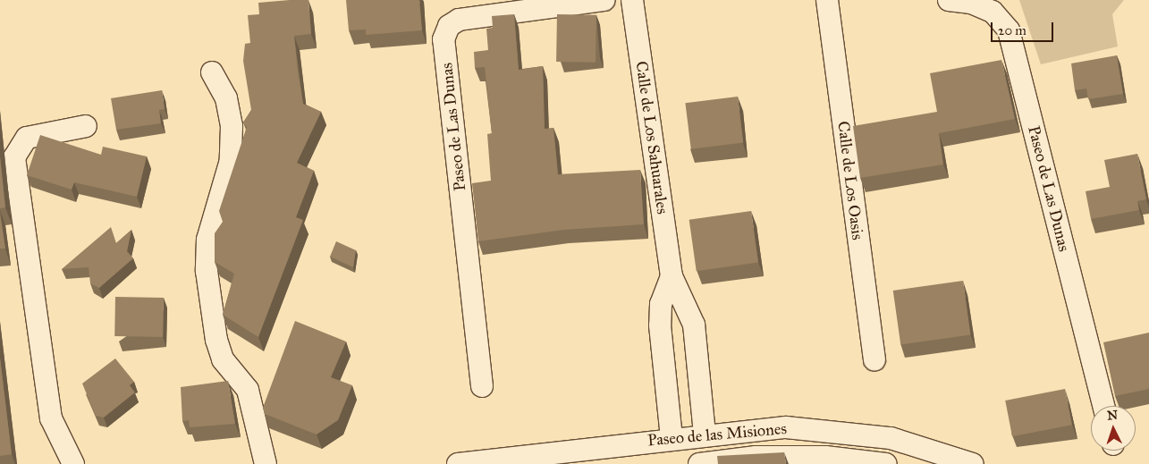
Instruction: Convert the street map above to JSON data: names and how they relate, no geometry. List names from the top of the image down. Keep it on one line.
{"streets":{"street":["Paseo de Las Dunas","Calle de Los Sahuarales","Calle de Los Oasis","Paseo de las Misiones"]},"scale_bar":"20 m","north":"top"}
